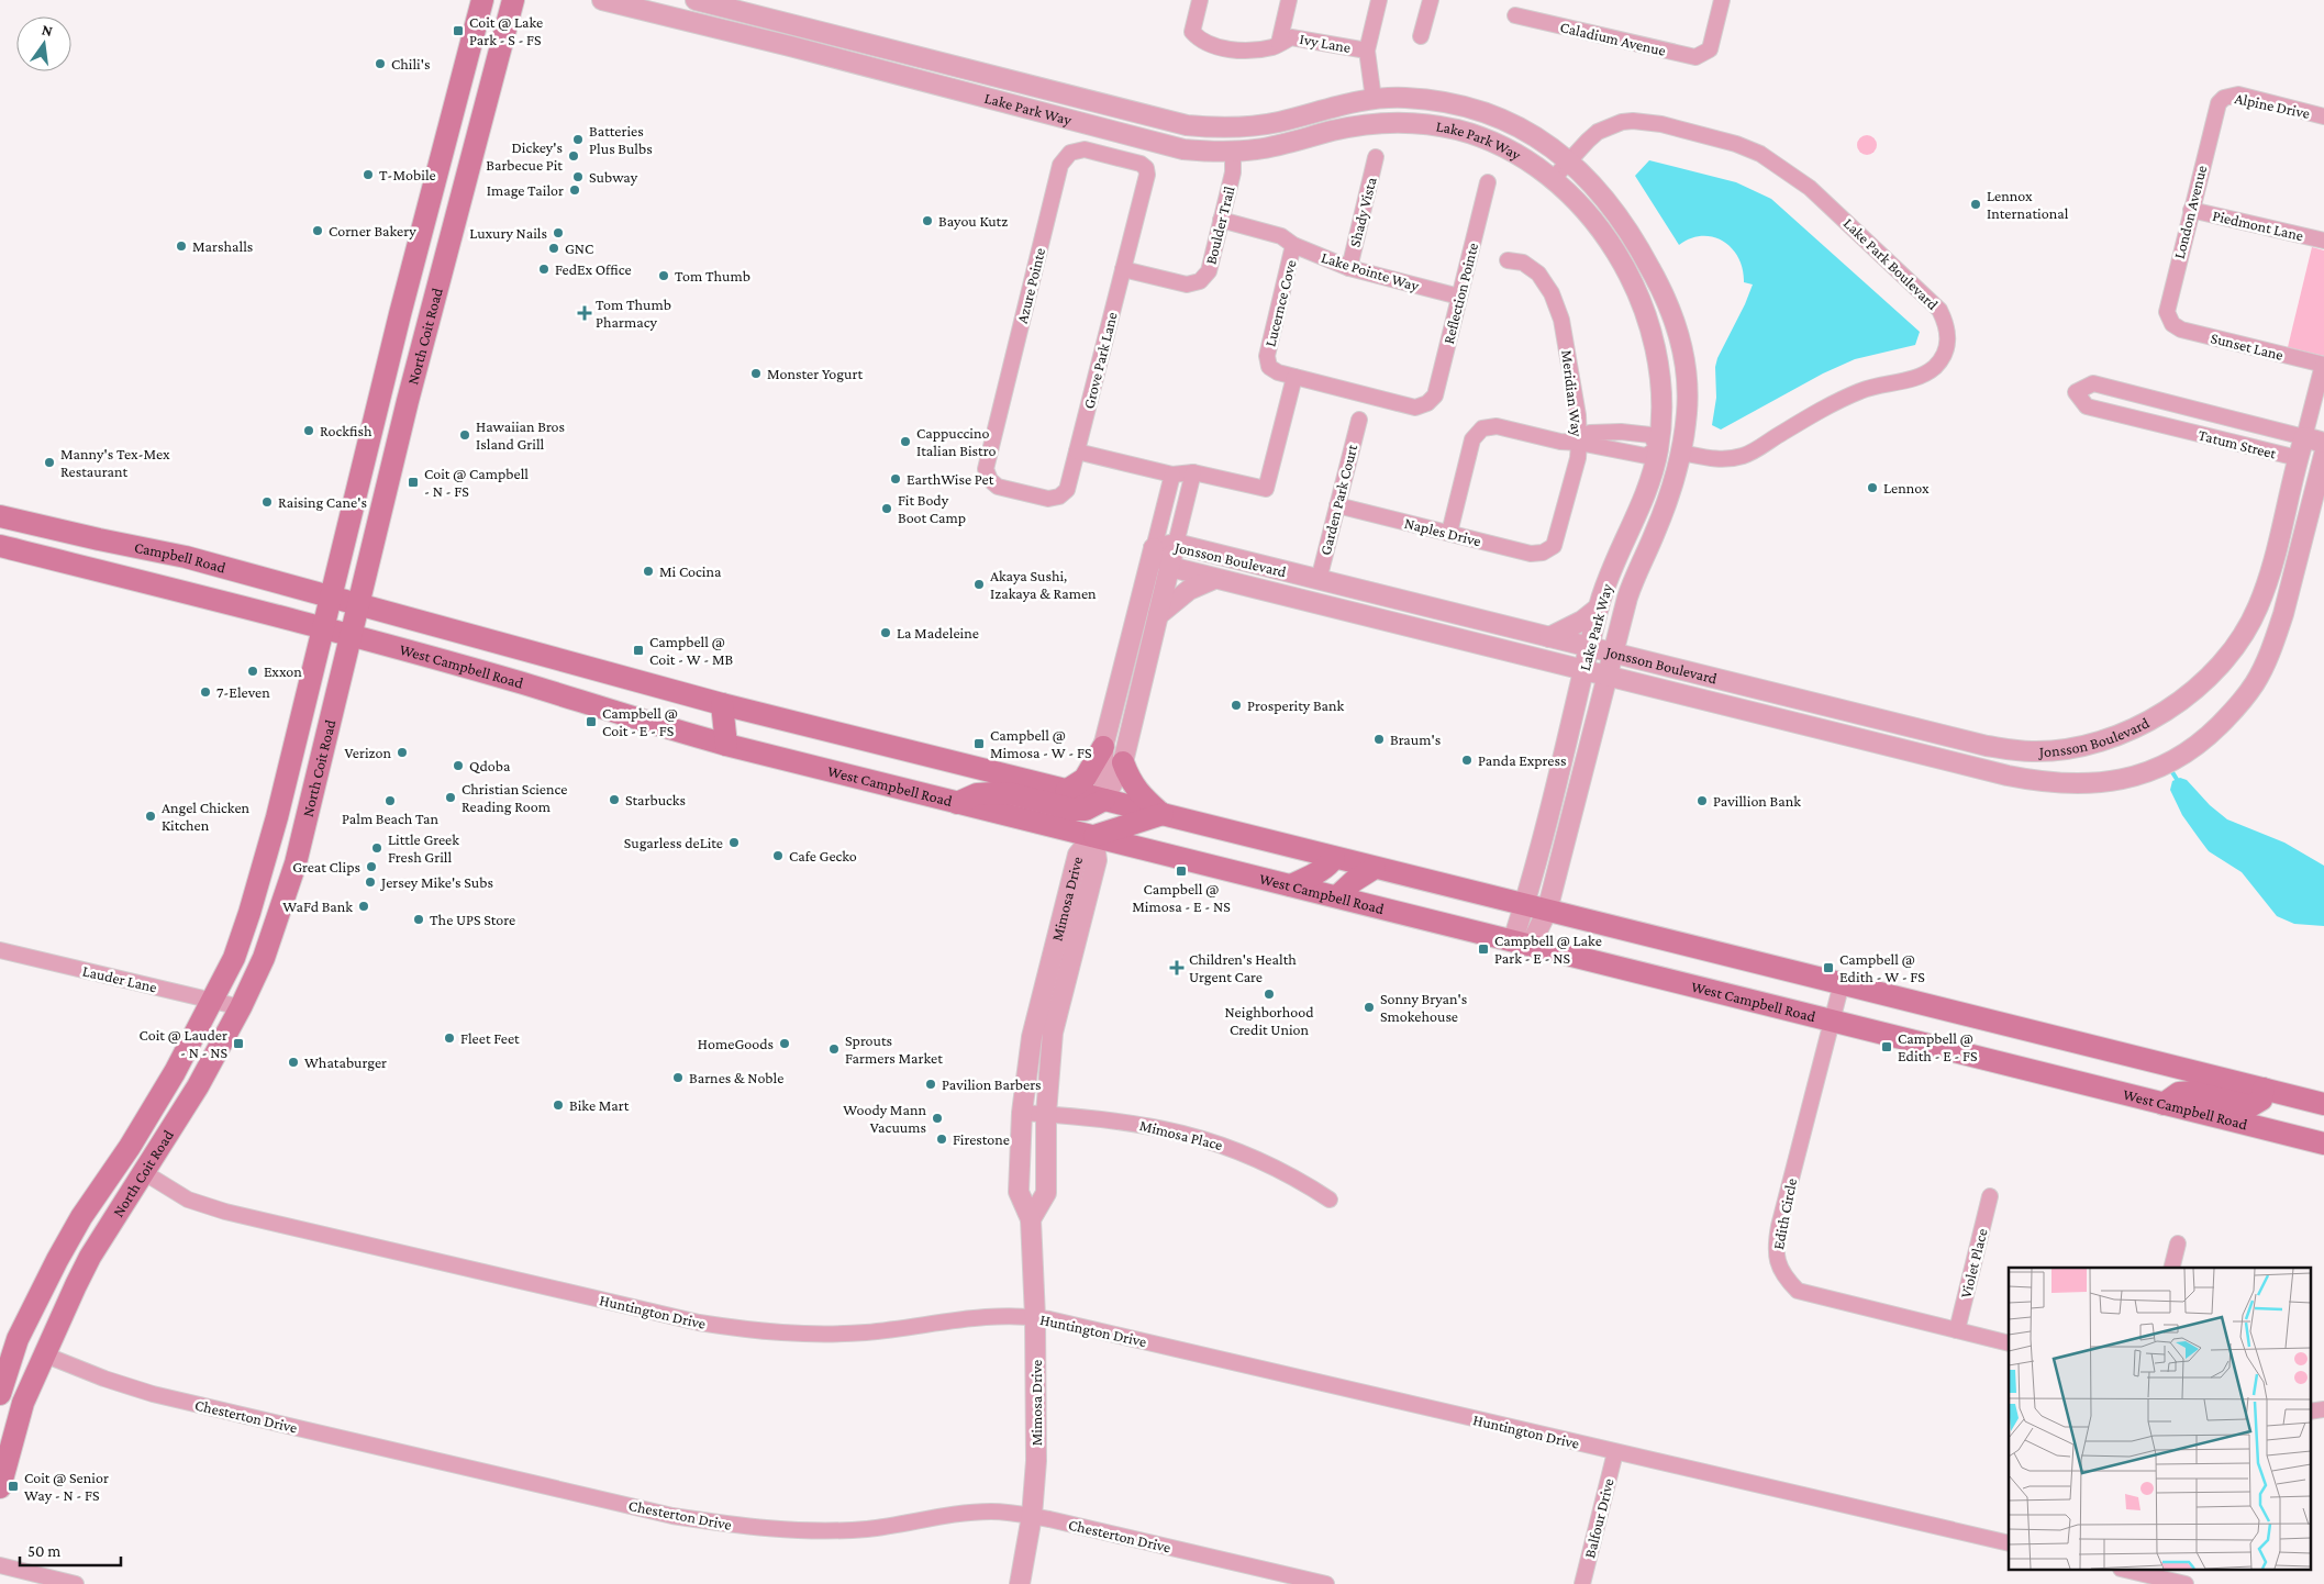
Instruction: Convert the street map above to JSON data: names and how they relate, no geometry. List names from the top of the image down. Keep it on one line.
{"streets":{"main road":["North Coit Road","Campbell Road","West Campbell Road"],"street":["Caladium Avenue","Ivy Lane","Alpine Drive","Lake Park Way","Shady Vista","London Avenue","Boulder Trail","Piedmont Lane","Lake Park Boulevard","Lake Pointe Way","Azure Pointe","Reflection Pointe","Lucernce Cove","Sunset Lane","Grove Park Lane","Meridian Way","Tatum Street","Garden Park Court","Naples Drive","Jonsson Boulevard","Mimosa Drive","Lauder Lane","Mimosa Place","Edith Circle","Violet Place","Huntington Drive","Chesterton Drive","Balfour Drive"]},"crossings":[["Alpine Drive","London Avenue"],["Lake Park Way","Boulder Trail"],["Lake Park Way","Lake Park Boulevard"],["Lake Park Way","Jonsson Boulevard"],["Lake Park Way","West Campbell Road"],["Shady Vista","Lake Pointe Way"],["London Avenue","Piedmont Lane"],["London Avenue","Sunset Lane"],["Boulder Trail","Lake Pointe Way"],["Boulder Trail","Azure Pointe"],["Boulder Trail","Grove Park Lane"],["Lake Pointe Way","Reflection Pointe"],["Lake Pointe Way","Lucernce Cove"],["Azure Pointe","Grove Park Lane"],["Reflection Pointe","Lucernce Cove"],["North Coit Road","Campbell Road"],["North Coit Road","West Campbell Road"],["North Coit Road","Lauder Lane"],["North Coit Road","Huntington Drive"],["North Coit Road","Chesterton Drive"],["Sunset Lane","Jonsson Boulevard"],["Meridian Way","Naples Drive"],["Tatum Street","Jonsson Boulevard"],["Garden Park Court","Naples Drive"],["Garden Park Court","Jonsson Boulevard"],["West Campbell Road","Mimosa Drive"],["West Campbell Road","Edith Circle"],["Mimosa Drive","Mimosa Place"],["Mimosa Drive","Huntington Drive"],["Mimosa Drive","Chesterton Drive"],["Edith Circle","Violet Place"],["Huntington Drive","Balfour Drive"]],"places":{"transit":["Coit @ Lake Park - S - FS","Coit @ Campbell - N - FS","Campbell @ Coit - W - MB","Campbell @ Coit - E - FS","Campbell @ Mimosa - W - FS","Campbell @ Mimosa - E - NS","Campbell @ Lake Park - E - NS","Campbell @ Edith - W - FS","Coit @ Lauder - N - NS","Campbell @ Edith - E - FS","Coit @ Senior Way - N - FS"],"other":["Chili's","Batteries Plus Bulbs","Dickey's Barbecue Pit","T-Mobile","Subway","Image Tailor","Lennox International","Bayou Kutz","Corner Bakery","Luxury Nails","Marshalls","GNC","FedEx Office","Tom Thumb","Monster Yogurt","Rockfish","Hawaiian Bros Island Grill","Cappuccino Italian Bistro","Manny's Tex-Mex Restaurant","EarthWise Pet","Lennox","Raising Cane's","Fit Body Boot Camp","Mi Cocina","Akaya Sushi, Izakaya & Ramen","La Madeleine","Exxon","7-Eleven","Prosperity Bank","Braum's","Verizon","Panda Express","Qdoba","Christian Science Reading Room","Starbucks","Palm Beach Tan","Pavillion Bank","Angel Chicken Kitchen","Sugarless deLite","Little Greek Fresh Grill","Cafe Gecko","Great Clips","Jersey Mike's Subs","WaFd Bank","The UPS Store","Neighborhood Credit Union","Sonny Bryan's Smokehouse","Fleet Feet","HomeGoods","Sprouts Farmers Market","Whataburger","Barnes & Noble","Pavilion Barbers","Bike Mart","Woody Mann Vacuums","Firestone"],"health":["Tom Thumb Pharmacy","Children's Health Urgent Care"]},"scale_bar":"50 m","north":"top"}
